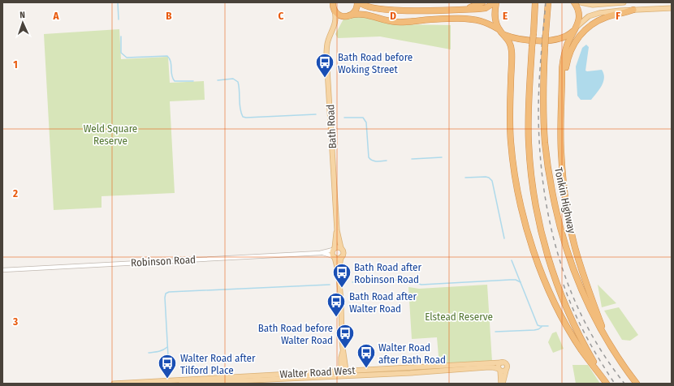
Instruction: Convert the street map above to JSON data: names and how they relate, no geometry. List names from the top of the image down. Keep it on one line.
{"streets":{"highway":["Tonkin Highway"],"main road":["Bath Road","Robinson Road","Walter Road West"]},"crossings":[["Bath Road","Robinson Road"]],"parks":["Weld Square Reserve","Elstead Reserve"],"places":{"bus stop":["Bath Road before Woking Street","Bath Road after Robinson Road","Bath Road after Walter Road","Bath Road before Walter Road","Walter Road after Bath Road","Walter Road after Tilford Place"]},"north":"top","grid":{"columns":["A","B","C","D","E","F"],"rows":["1","2","3"]}}
